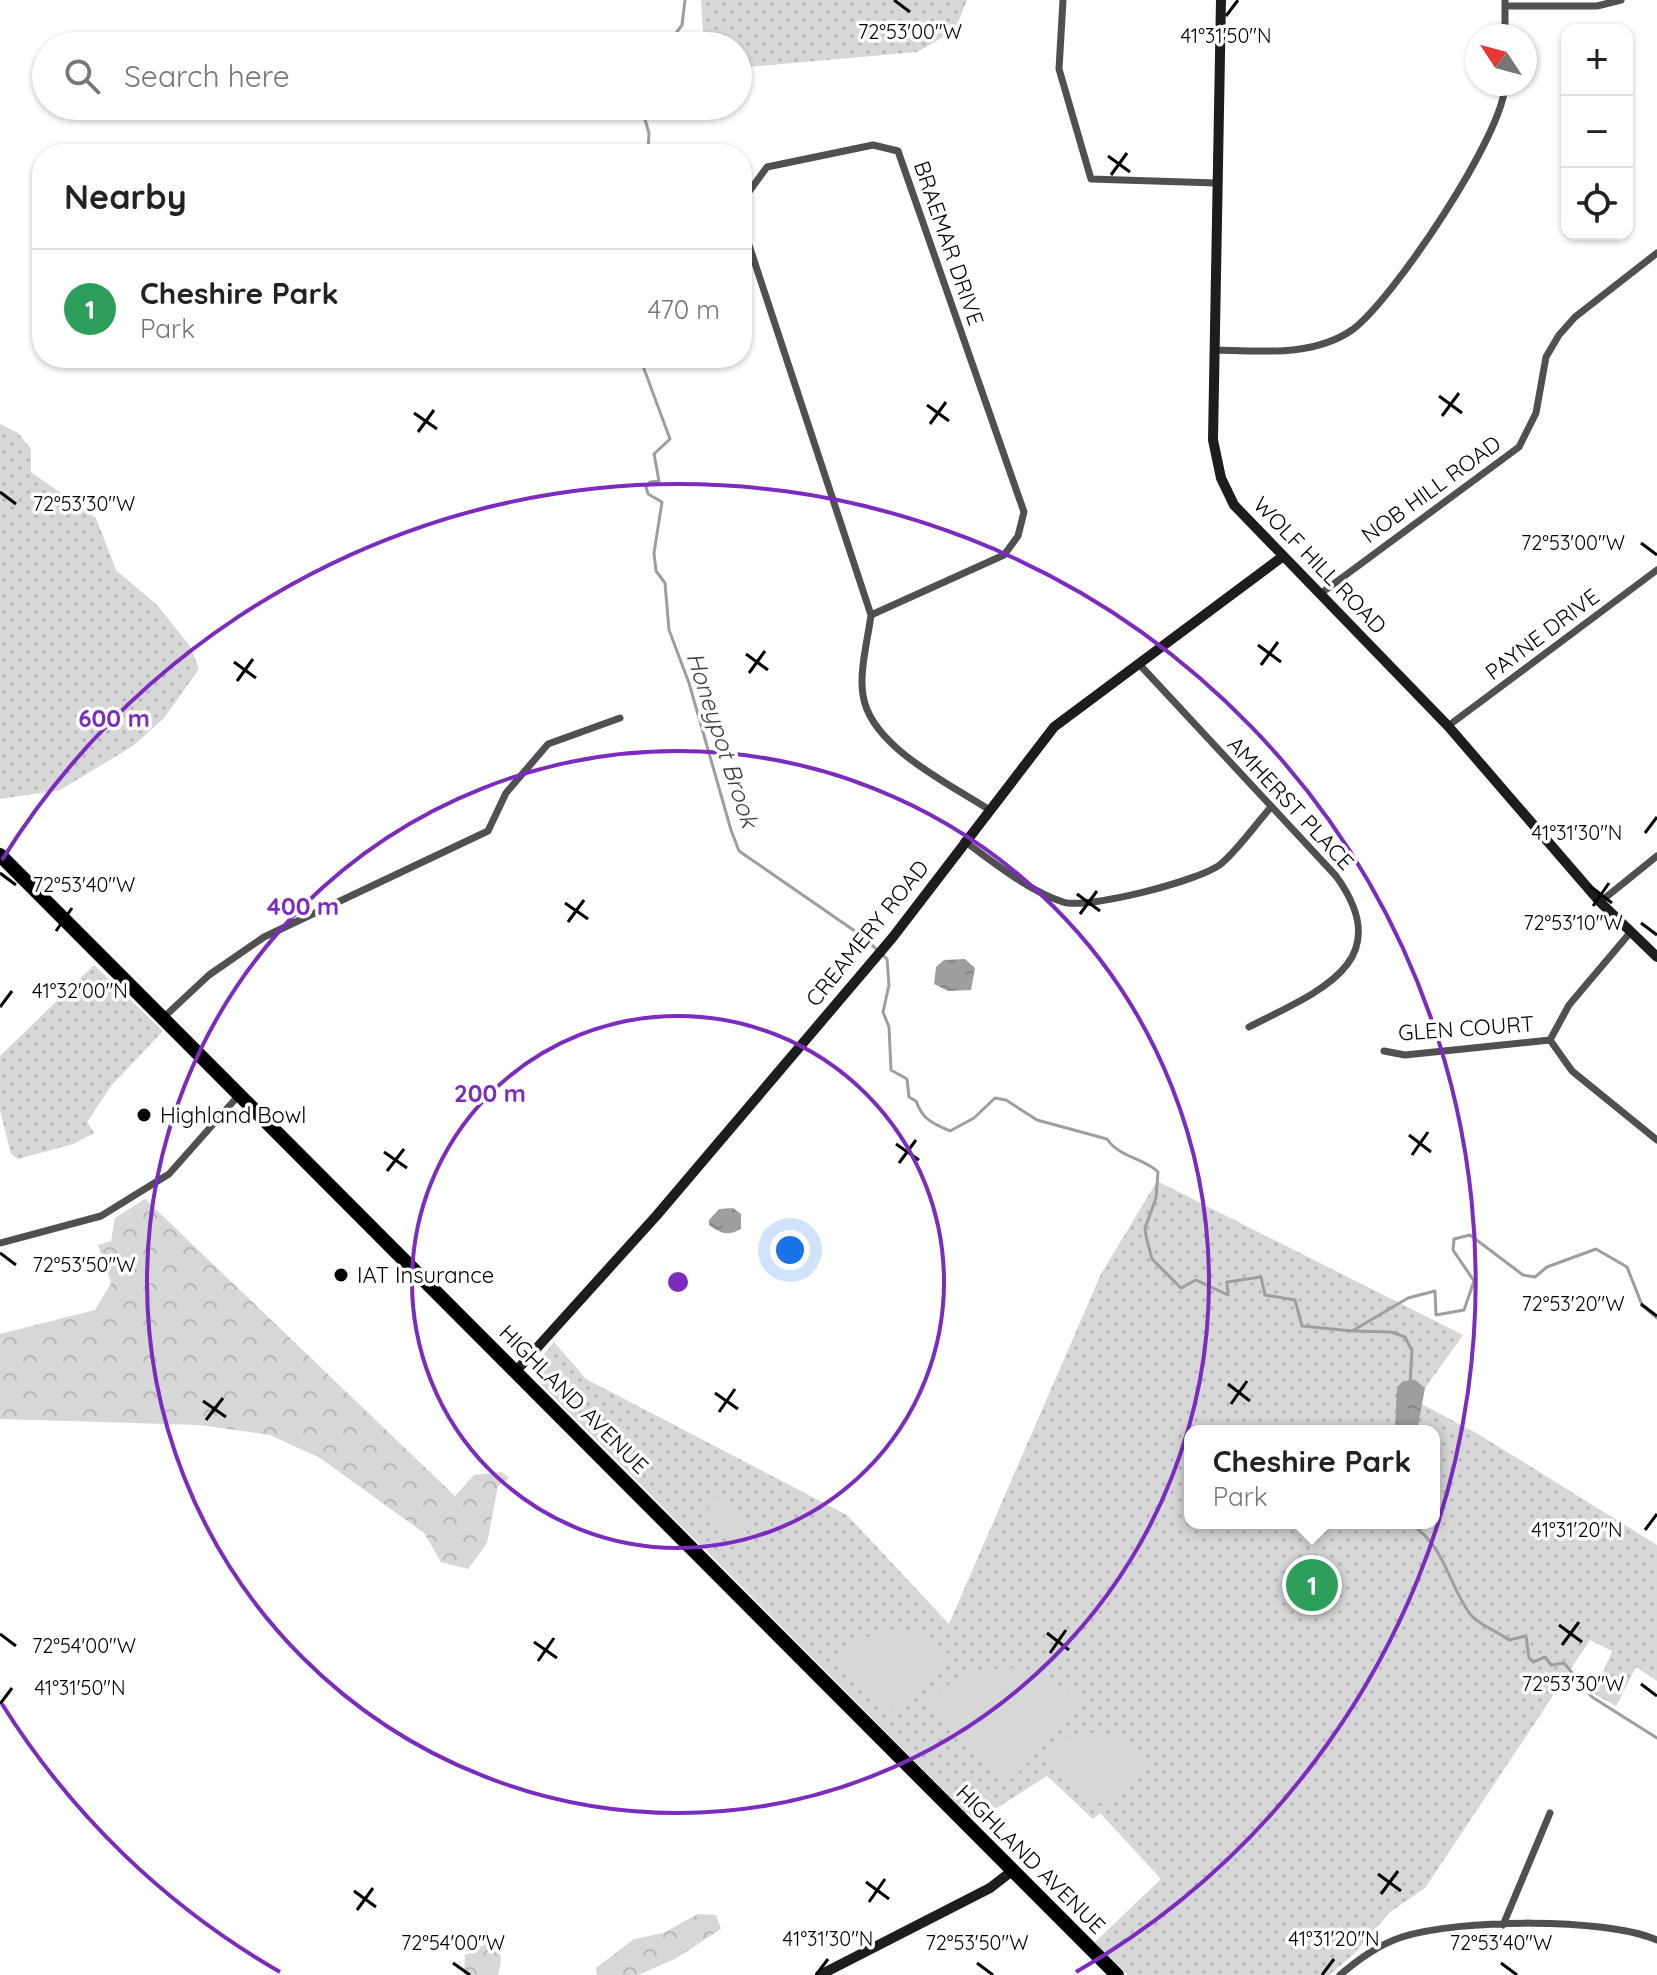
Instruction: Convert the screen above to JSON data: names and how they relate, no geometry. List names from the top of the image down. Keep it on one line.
{"streets":{"highway":["HIGHLAND AVENUE"],"street":["BRAEMAR DRIVE","NOB HILL ROAD","WOLF HILL ROAD","PAYNE DRIVE","AMHERST PLACE","CREAMERY ROAD","GLEN COURT"]},"crossings":[["BRAEMAR DRIVE","CREAMERY ROAD"],["NOB HILL ROAD","WOLF HILL ROAD"],["WOLF HILL ROAD","PAYNE DRIVE"],["WOLF HILL ROAD","CREAMERY ROAD"],["AMHERST PLACE","CREAMERY ROAD"],["CREAMERY ROAD","HIGHLAND AVENUE"]],"water":["Honeypot Brook"],"places":["Highland Bowl","IAT Insurance"],"north":"top left","page":{"map_buttons":["+","−"],"search":"Search here","heading":"Nearby","list":[{"mark":"1","name":"Cheshire Park","note":"Park","value":"470 m"}],"popup":["Cheshire Park","Park"],"pins":"1"},"coordinates":["72°53'00\"W","41°31'50\"N","72°53'30\"W","41°31'30\"N","72°53'40\"W","72°53'10\"W","41°32'00\"N","72°53'50\"W","72°53'20\"W","41°31'20\"N","72°54'00\"W"],"rings":["600 m","400 m","200 m"]}
